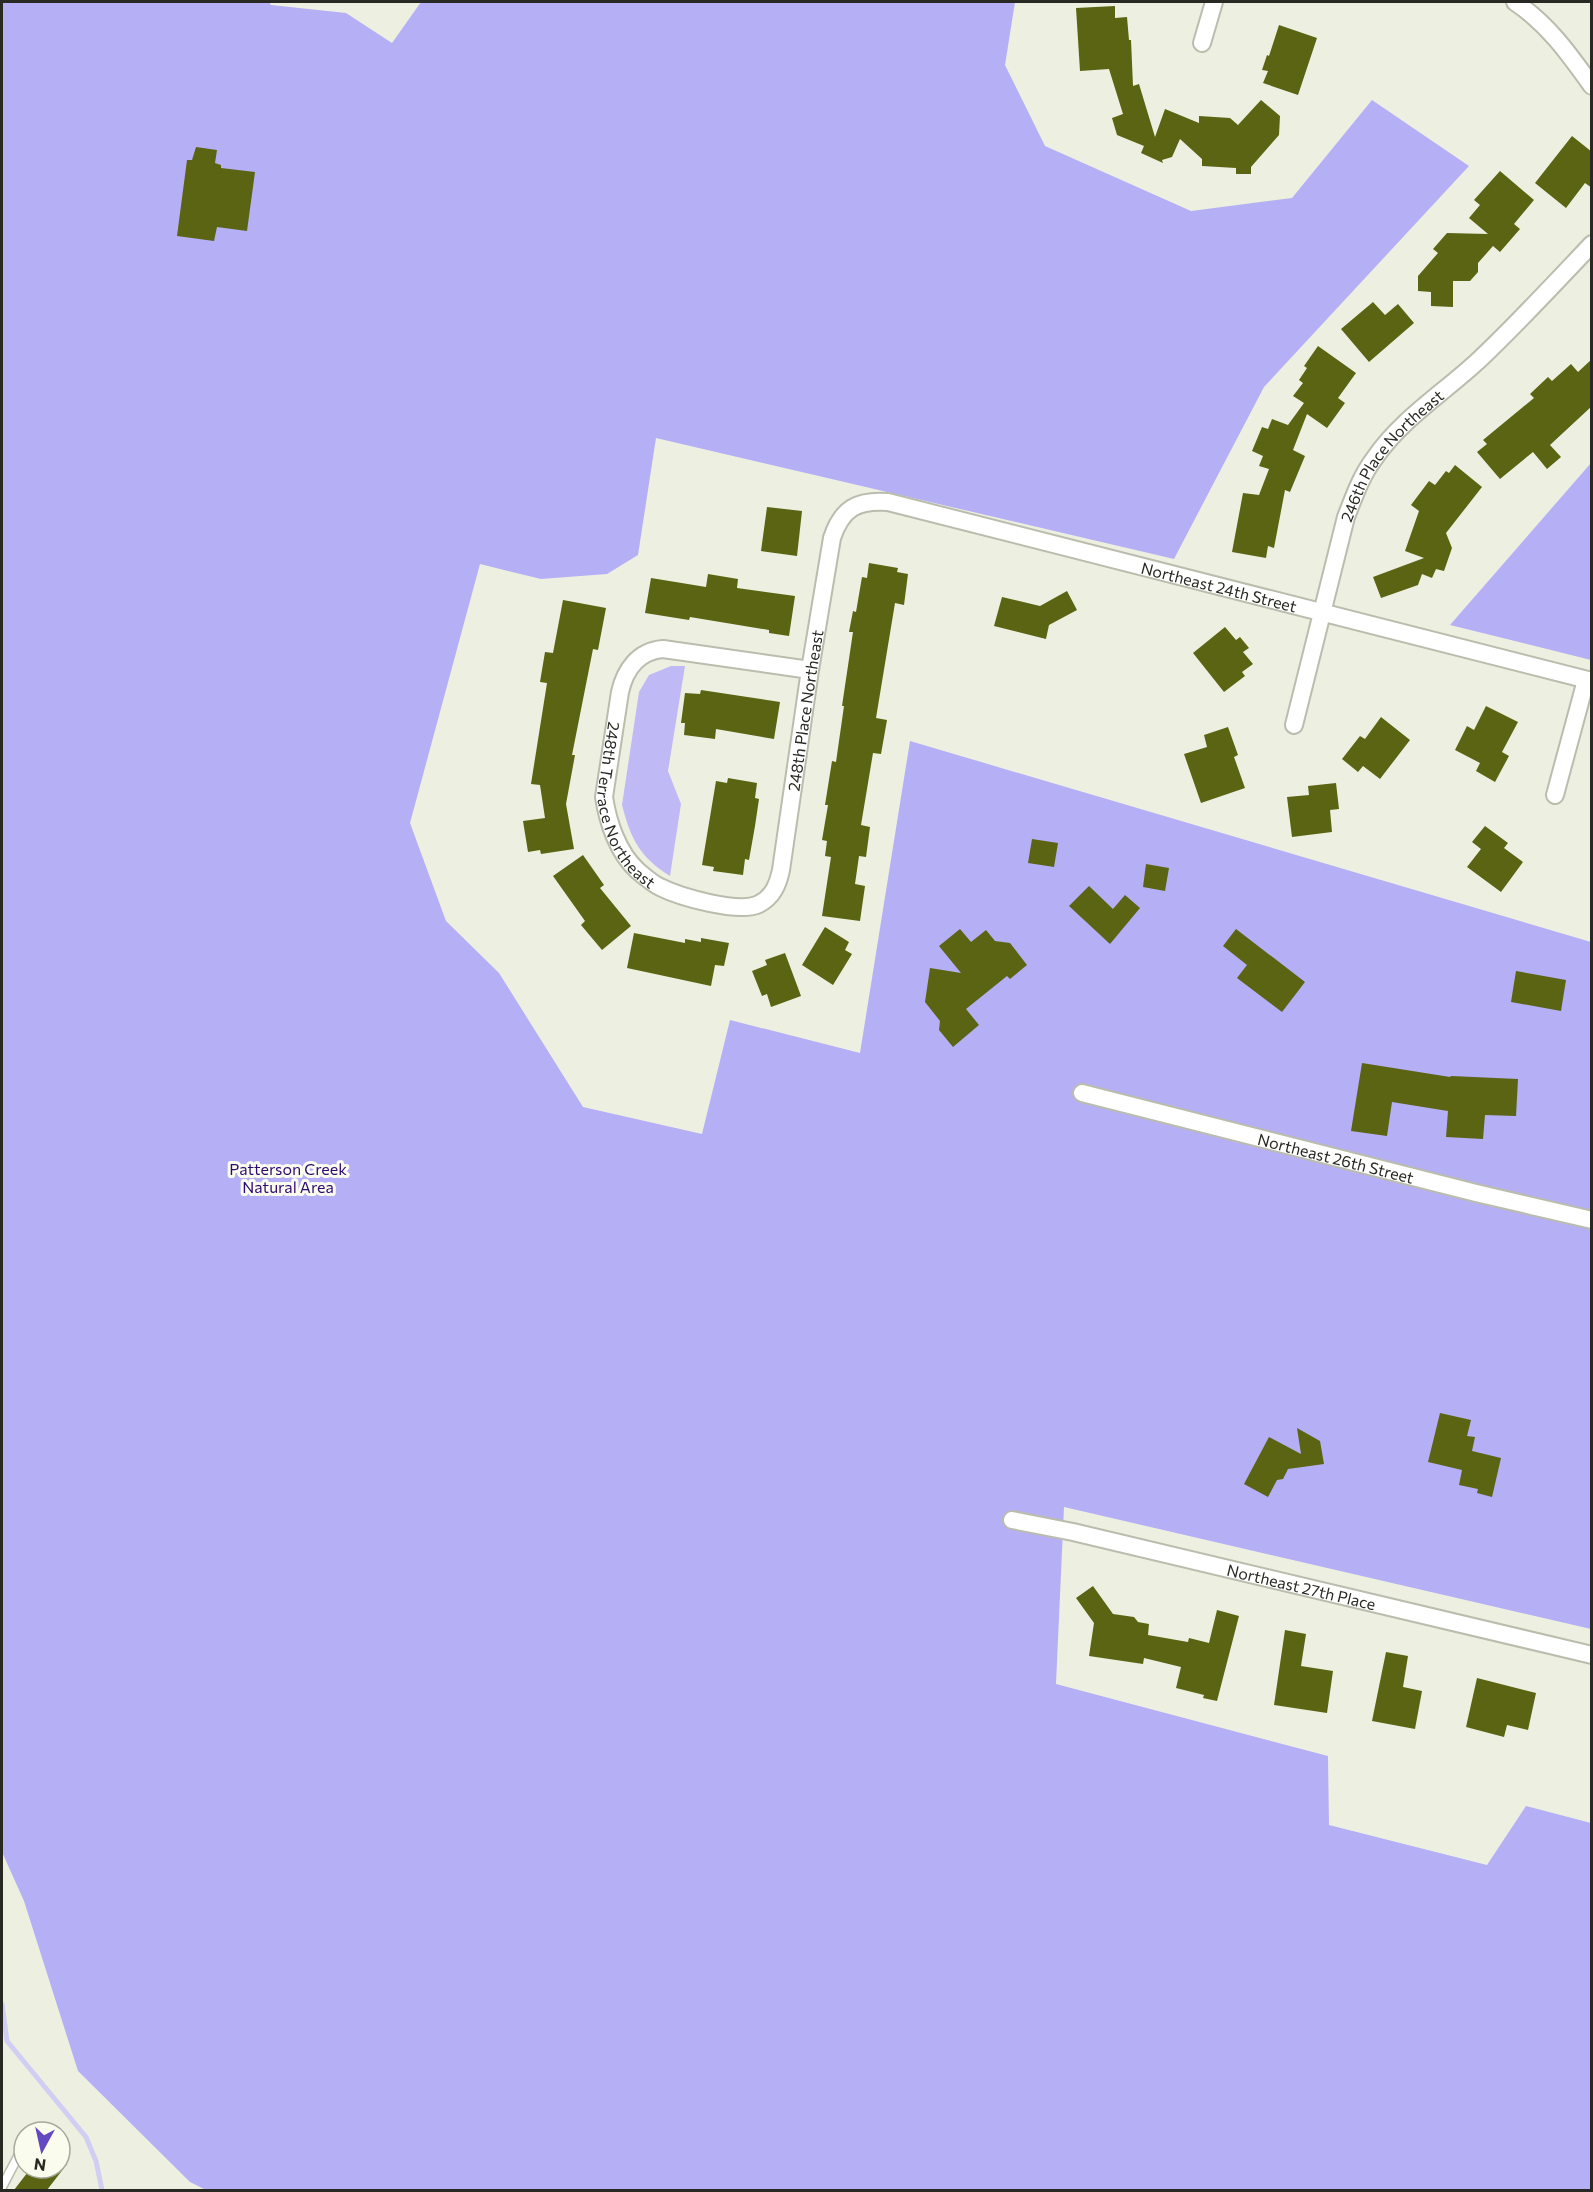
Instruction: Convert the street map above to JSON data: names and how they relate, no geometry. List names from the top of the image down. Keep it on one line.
{"streets":{"street":["246th Place Northeast","Northeast 24th Street","248th Place Northeast","248th Terrace Northeast","Northeast 26th Street","Northeast 27th Place"]},"crossings":[["246th Place Northeast","Northeast 24th Street"],["Northeast 24th Street","248th Place Northeast"],["248th Place Northeast","248th Terrace Northeast"]],"parks":["Patterson Creek Natural Area"],"north":"bottom"}
